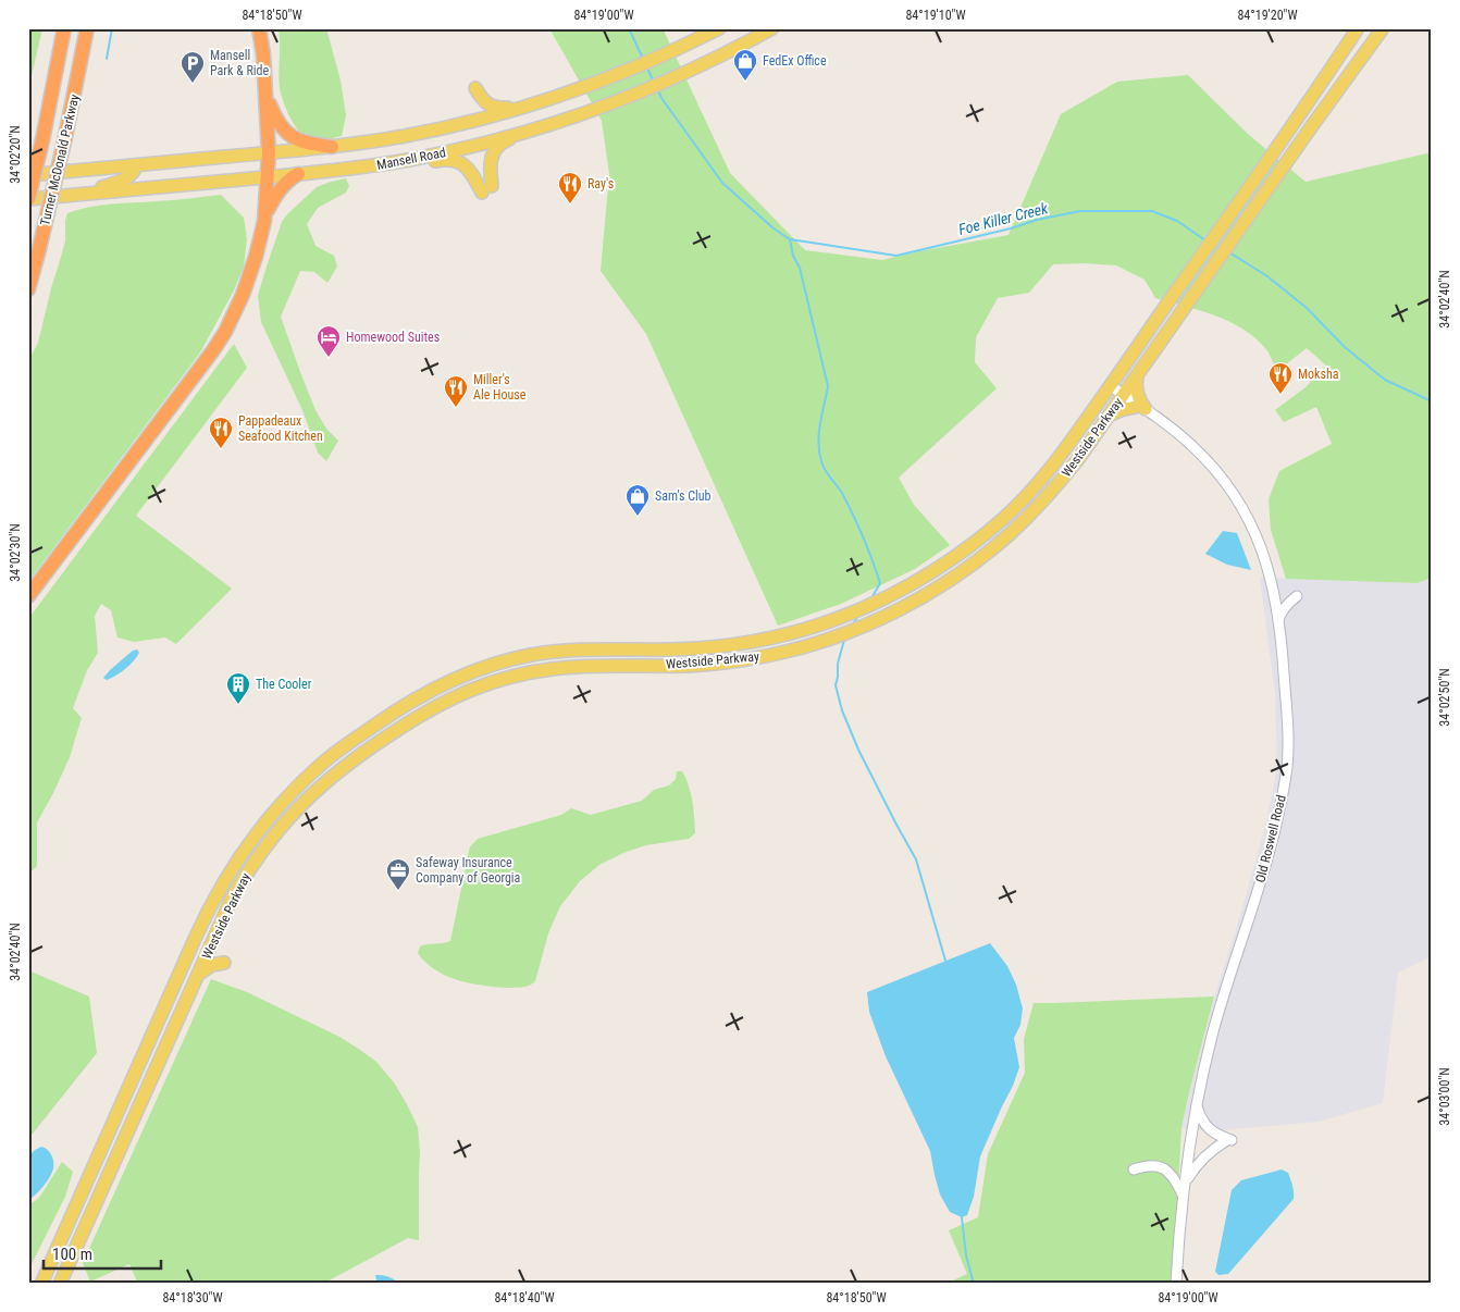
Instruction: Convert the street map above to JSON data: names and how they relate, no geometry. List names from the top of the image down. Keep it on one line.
{"streets":{"highway":["Turner McDonald Parkway"],"main road":["Mansell Road","Westside Parkway"],"street":["Old Roswell Road"]},"crossings":[["Mansell Road","Turner McDonald Parkway"],["Westside Parkway","Old Roswell Road"]],"water":["Foe Killer Creek"],"places":{"shop":["FedEx Office","Sam's Club"],"parking":["Mansell Park & Ride"],"restaurant":["Ray's","Moksha","Miller's Ale House","Pappadeaux Seafood Kitchen"],"hotel":["Homewood Suites"],"building":["The Cooler"],"office":["Safeway Insurance Company of Georgia"]},"scale_bar":"100 m","coordinates":["84°18'50\"W","84°19'00\"W","84°19'10\"W","84°19'20\"W","34°02'20\"N","34°02'40\"N","34°02'30\"N","34°02'50\"N","34°03'00\"N","84°18'30\"W","84°18'40\"W"]}
